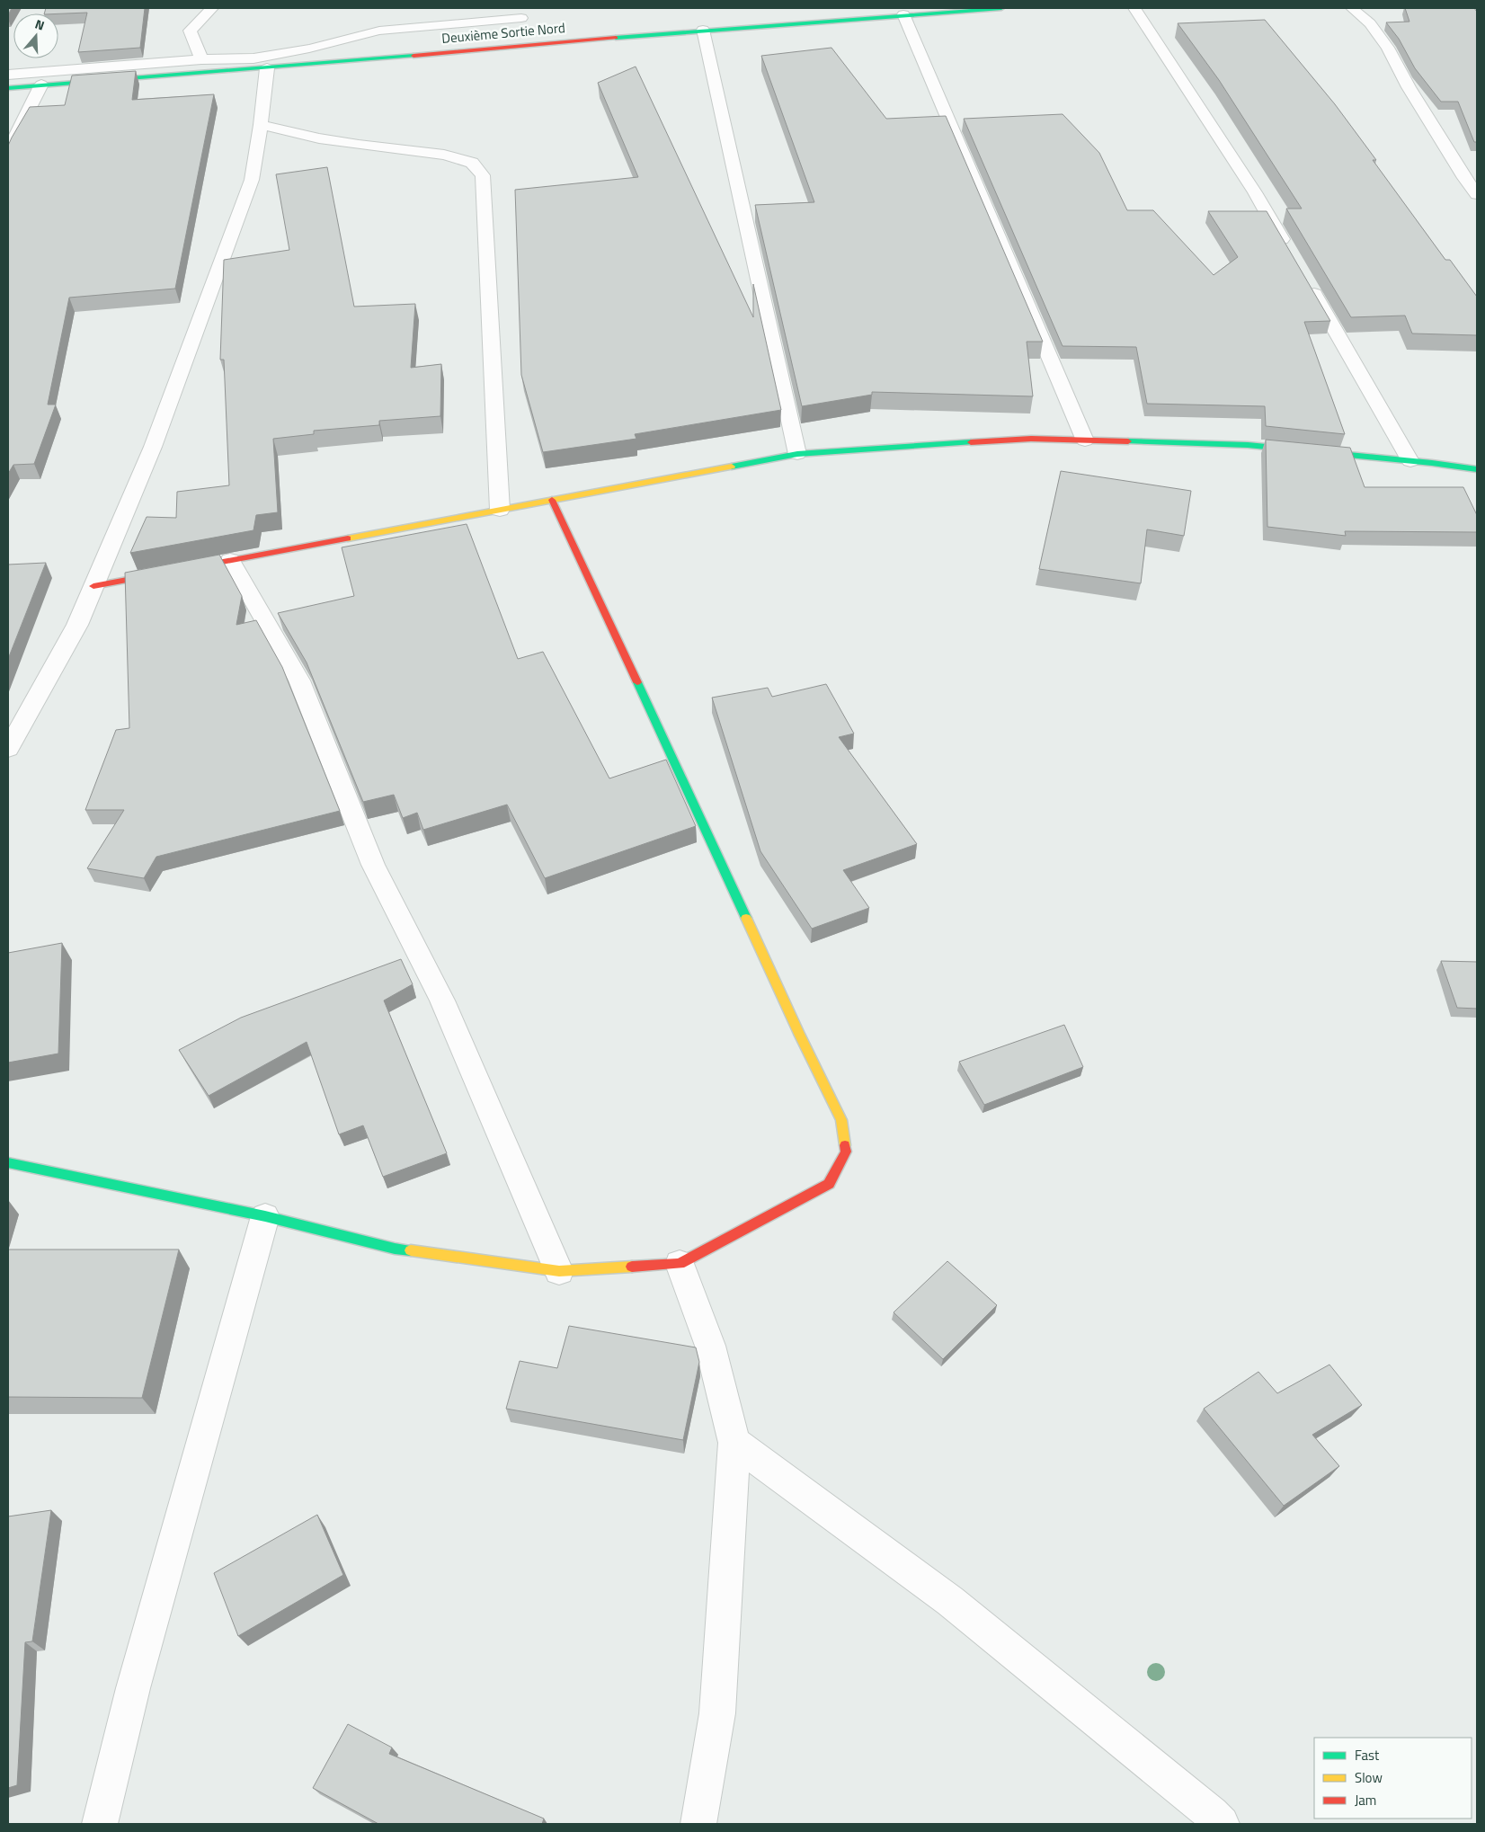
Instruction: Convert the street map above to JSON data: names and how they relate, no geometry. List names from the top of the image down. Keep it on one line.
{"streets":{"street":["Deuxième Sortie Nord"]},"legend":["Fast","Slow","Jam"],"north":"top"}
